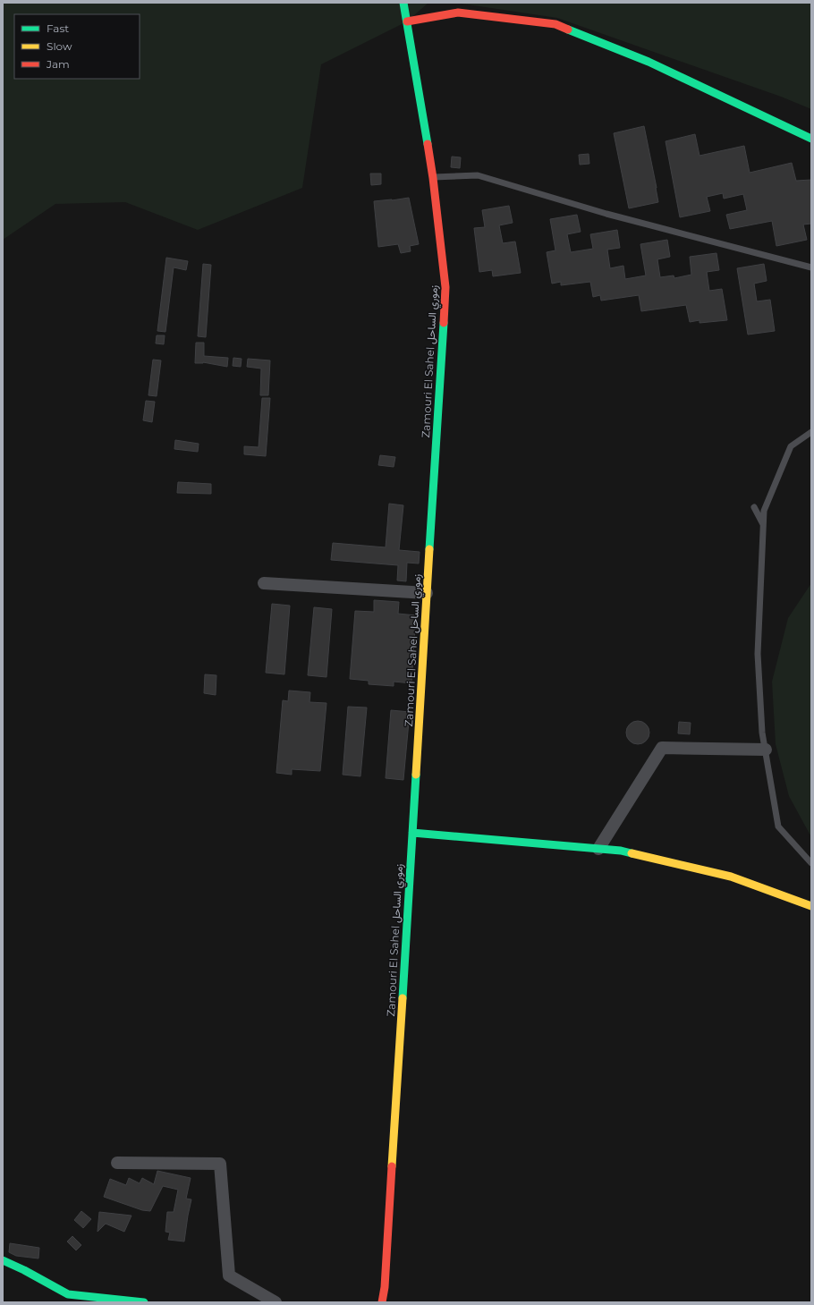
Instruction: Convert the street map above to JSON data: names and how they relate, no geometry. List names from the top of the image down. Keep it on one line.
{"streets":{"street":["Zamouri El Sahel زموري الساحل"]},"legend":["Fast","Slow","Jam"]}
